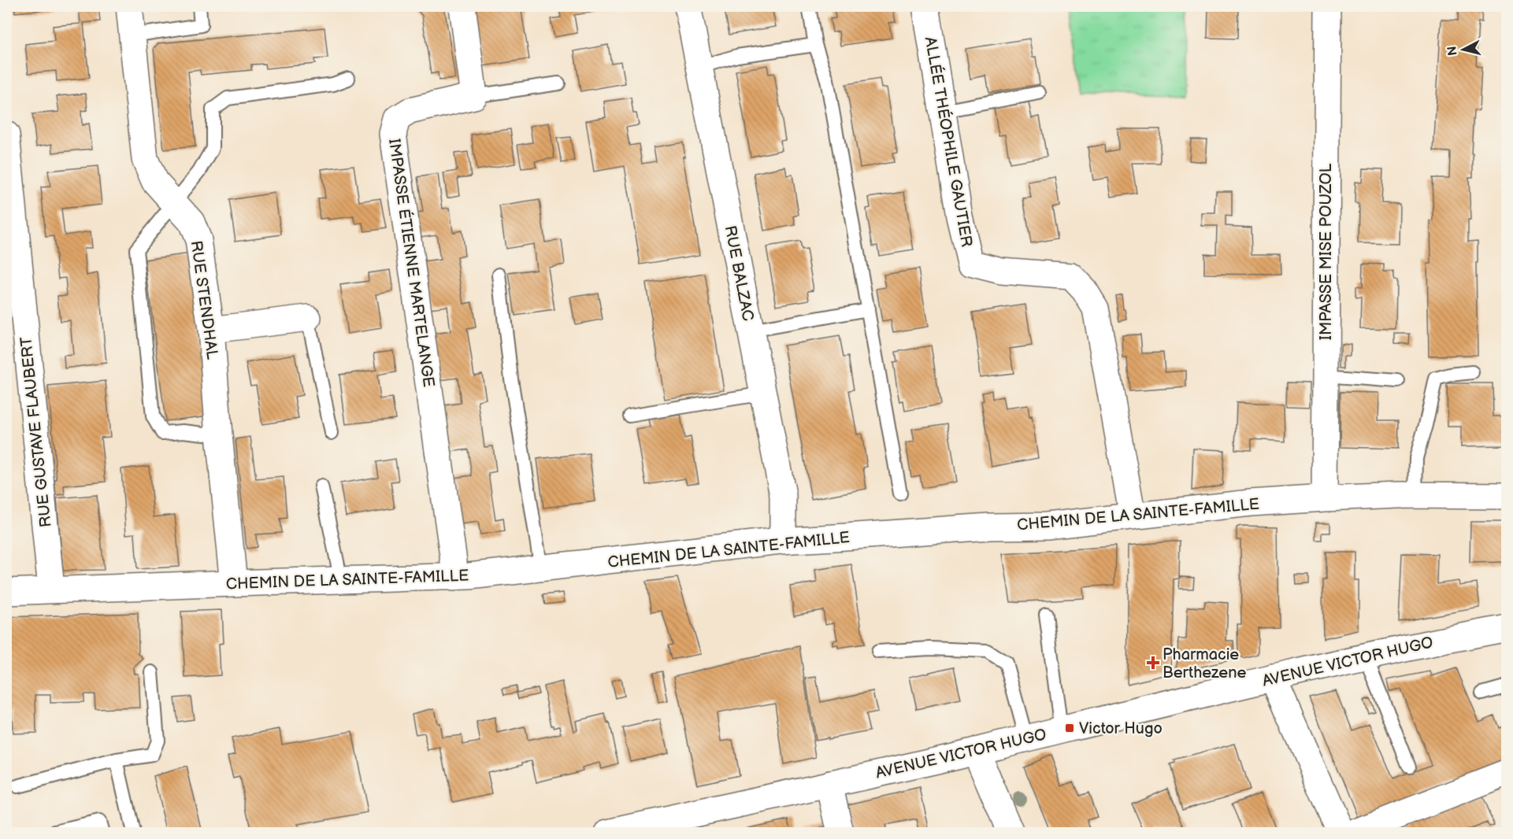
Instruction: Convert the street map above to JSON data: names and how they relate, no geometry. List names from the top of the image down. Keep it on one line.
{"streets":{"street":["ALLÉE THÉOPHILE GAUTIER","IMPASSE MISE POUZOL","IMPASSE ÉTIENNE MARTELANGE","RUE BALZAC","RUE STENDHAL","RUE GUSTAVE FLAUBERT","CHEMIN DE LA SAINTE-FAMILLE","AVENUE VICTOR HUGO"]},"crossings":[["ALLÉE THÉOPHILE GAUTIER","CHEMIN DE LA SAINTE-FAMILLE"],["IMPASSE MISE POUZOL","CHEMIN DE LA SAINTE-FAMILLE"],["IMPASSE ÉTIENNE MARTELANGE","CHEMIN DE LA SAINTE-FAMILLE"],["RUE BALZAC","CHEMIN DE LA SAINTE-FAMILLE"],["RUE STENDHAL","CHEMIN DE LA SAINTE-FAMILLE"],["RUE GUSTAVE FLAUBERT","CHEMIN DE LA SAINTE-FAMILLE"]],"places":{"health":["Pharmacie Berthezene"],"transit":["Victor Hugo"]},"north":"left"}
